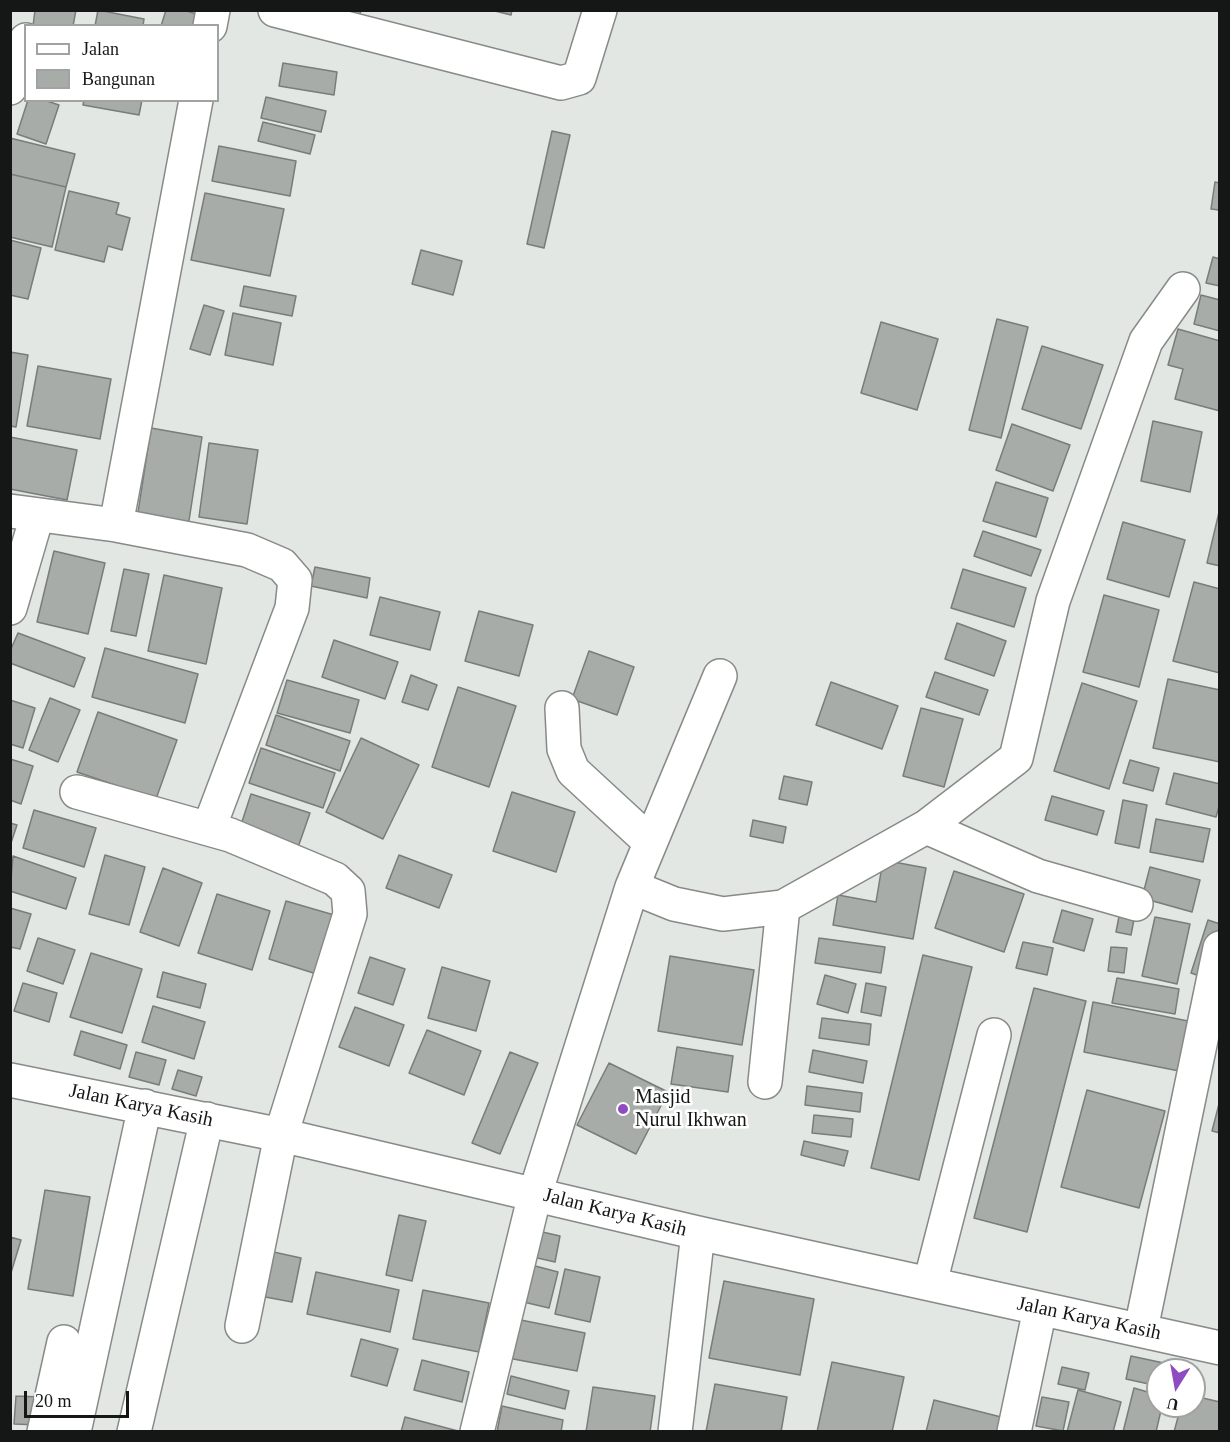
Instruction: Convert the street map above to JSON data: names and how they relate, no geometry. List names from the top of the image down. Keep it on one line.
{"streets":{"street":["Jalan Karya Kasih"]},"places":["Masjid Nurul Ikhwan"],"legend":["Jalan","Bangunan"],"scale_bar":"20 m","north":"bottom"}
